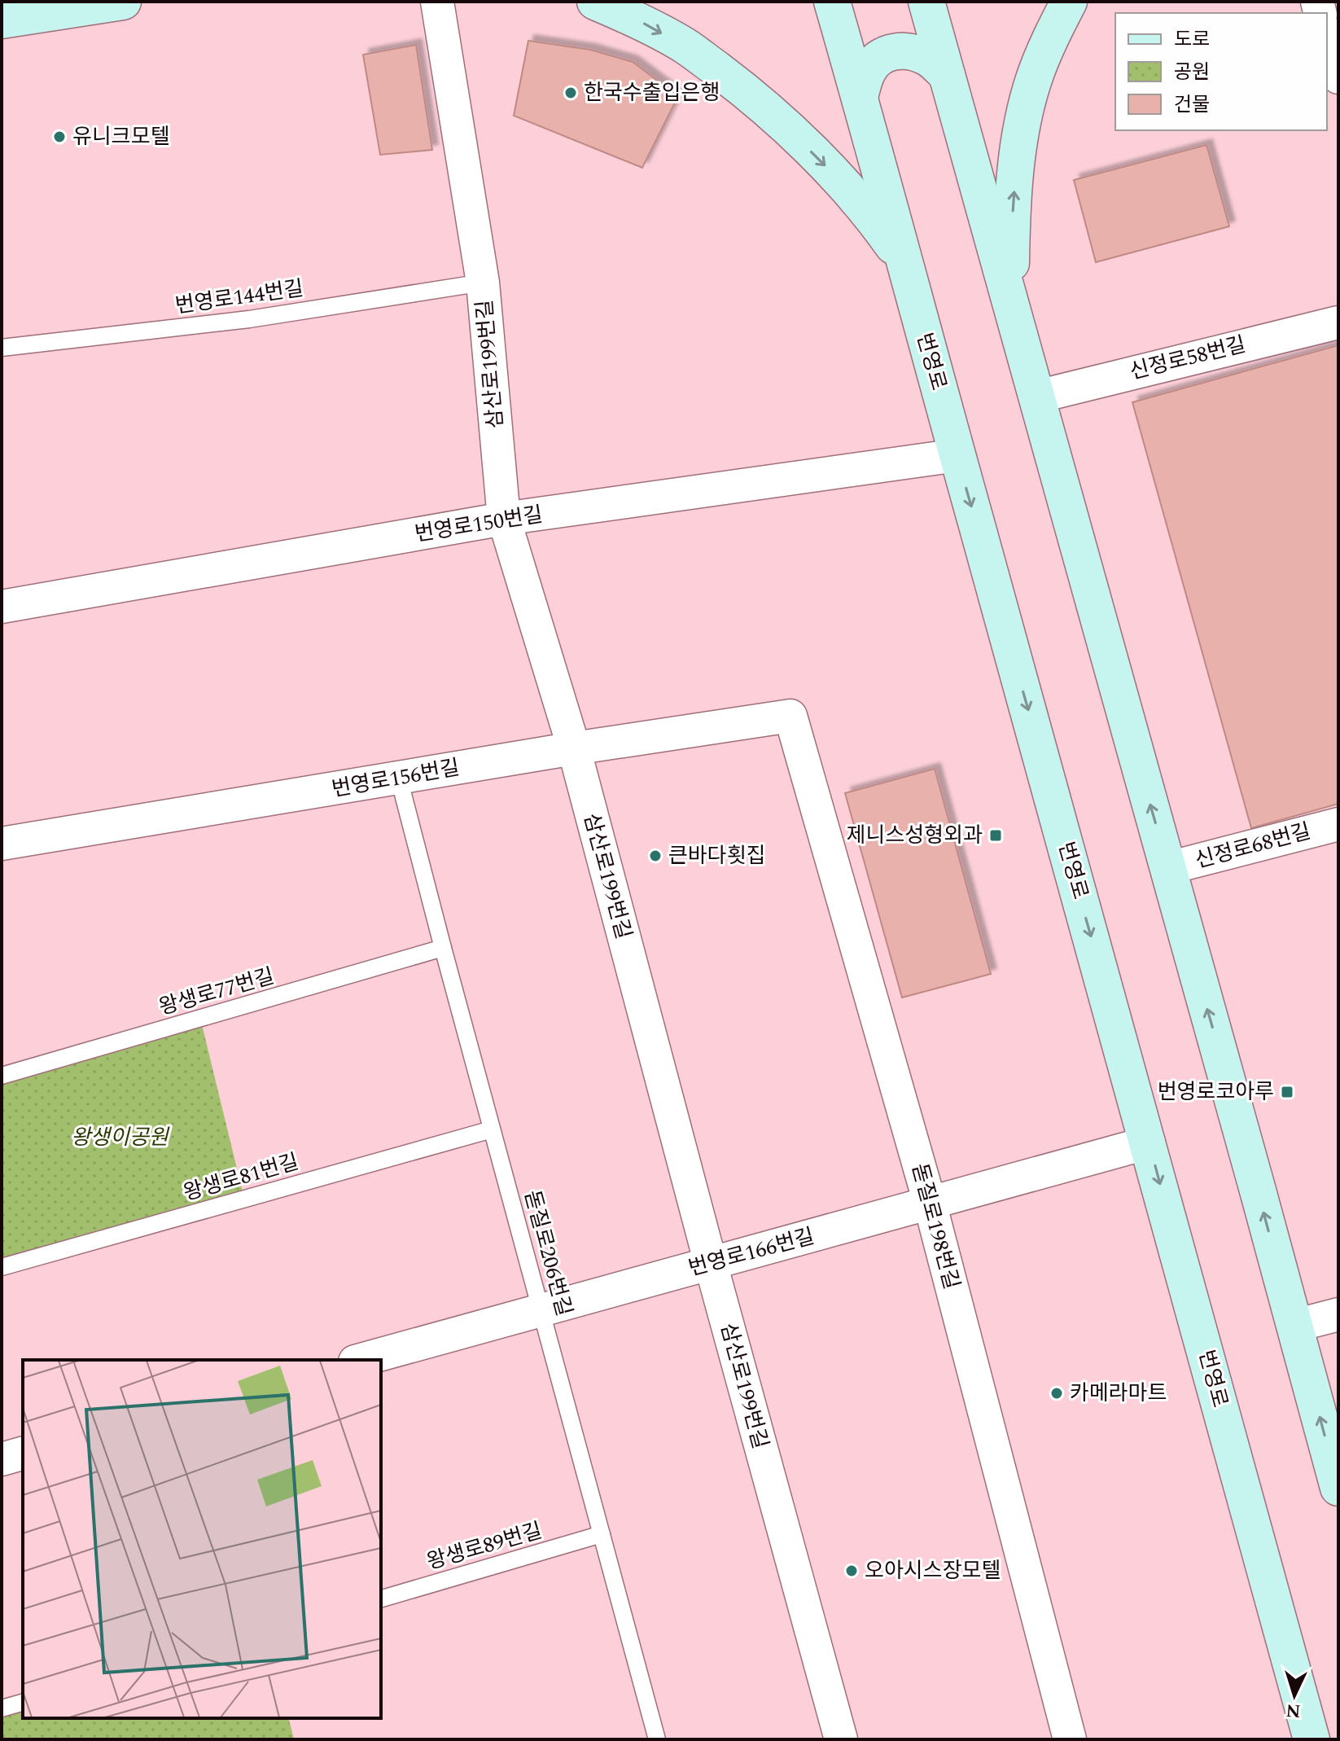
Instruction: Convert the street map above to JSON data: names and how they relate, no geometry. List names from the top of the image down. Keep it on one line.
{"streets":{"main road":["번영로"],"street":["신정로58번길","삼산로199번길","번영로150번길","번영로156번길","신정로68번길","돋질로198번길","번영로166번길"],"lane":["번영로144번길","왕생로77번길","왕생로81번길","돋질로206번길","왕생로89번길"]},"crossings":[["번영로144번길","삼산로199번길"],["번영로","번영로150번길"],["번영로","번영로166번길"],["삼산로199번길","번영로150번길"],["삼산로199번길","번영로156번길"],["삼산로199번길","번영로166번길"],["번영로156번길","돋질로198번길"],["번영로156번길","돋질로206번길"],["왕생로77번길","돋질로206번길"],["왕생로81번길","돋질로206번길"],["돋질로198번길","번영로166번길"],["번영로166번길","돋질로206번길"],["돋질로206번길","왕생로89번길"]],"parks":["왕생이공원"],"places":{"other":["한국수출입은행","유니크모텔","큰바다횟집","카메라마트","오아시스장모텔"],"transit":["제니스성형외과","번영로코아루"]},"legend":["도로","공원","건물"],"north":"bottom"}
